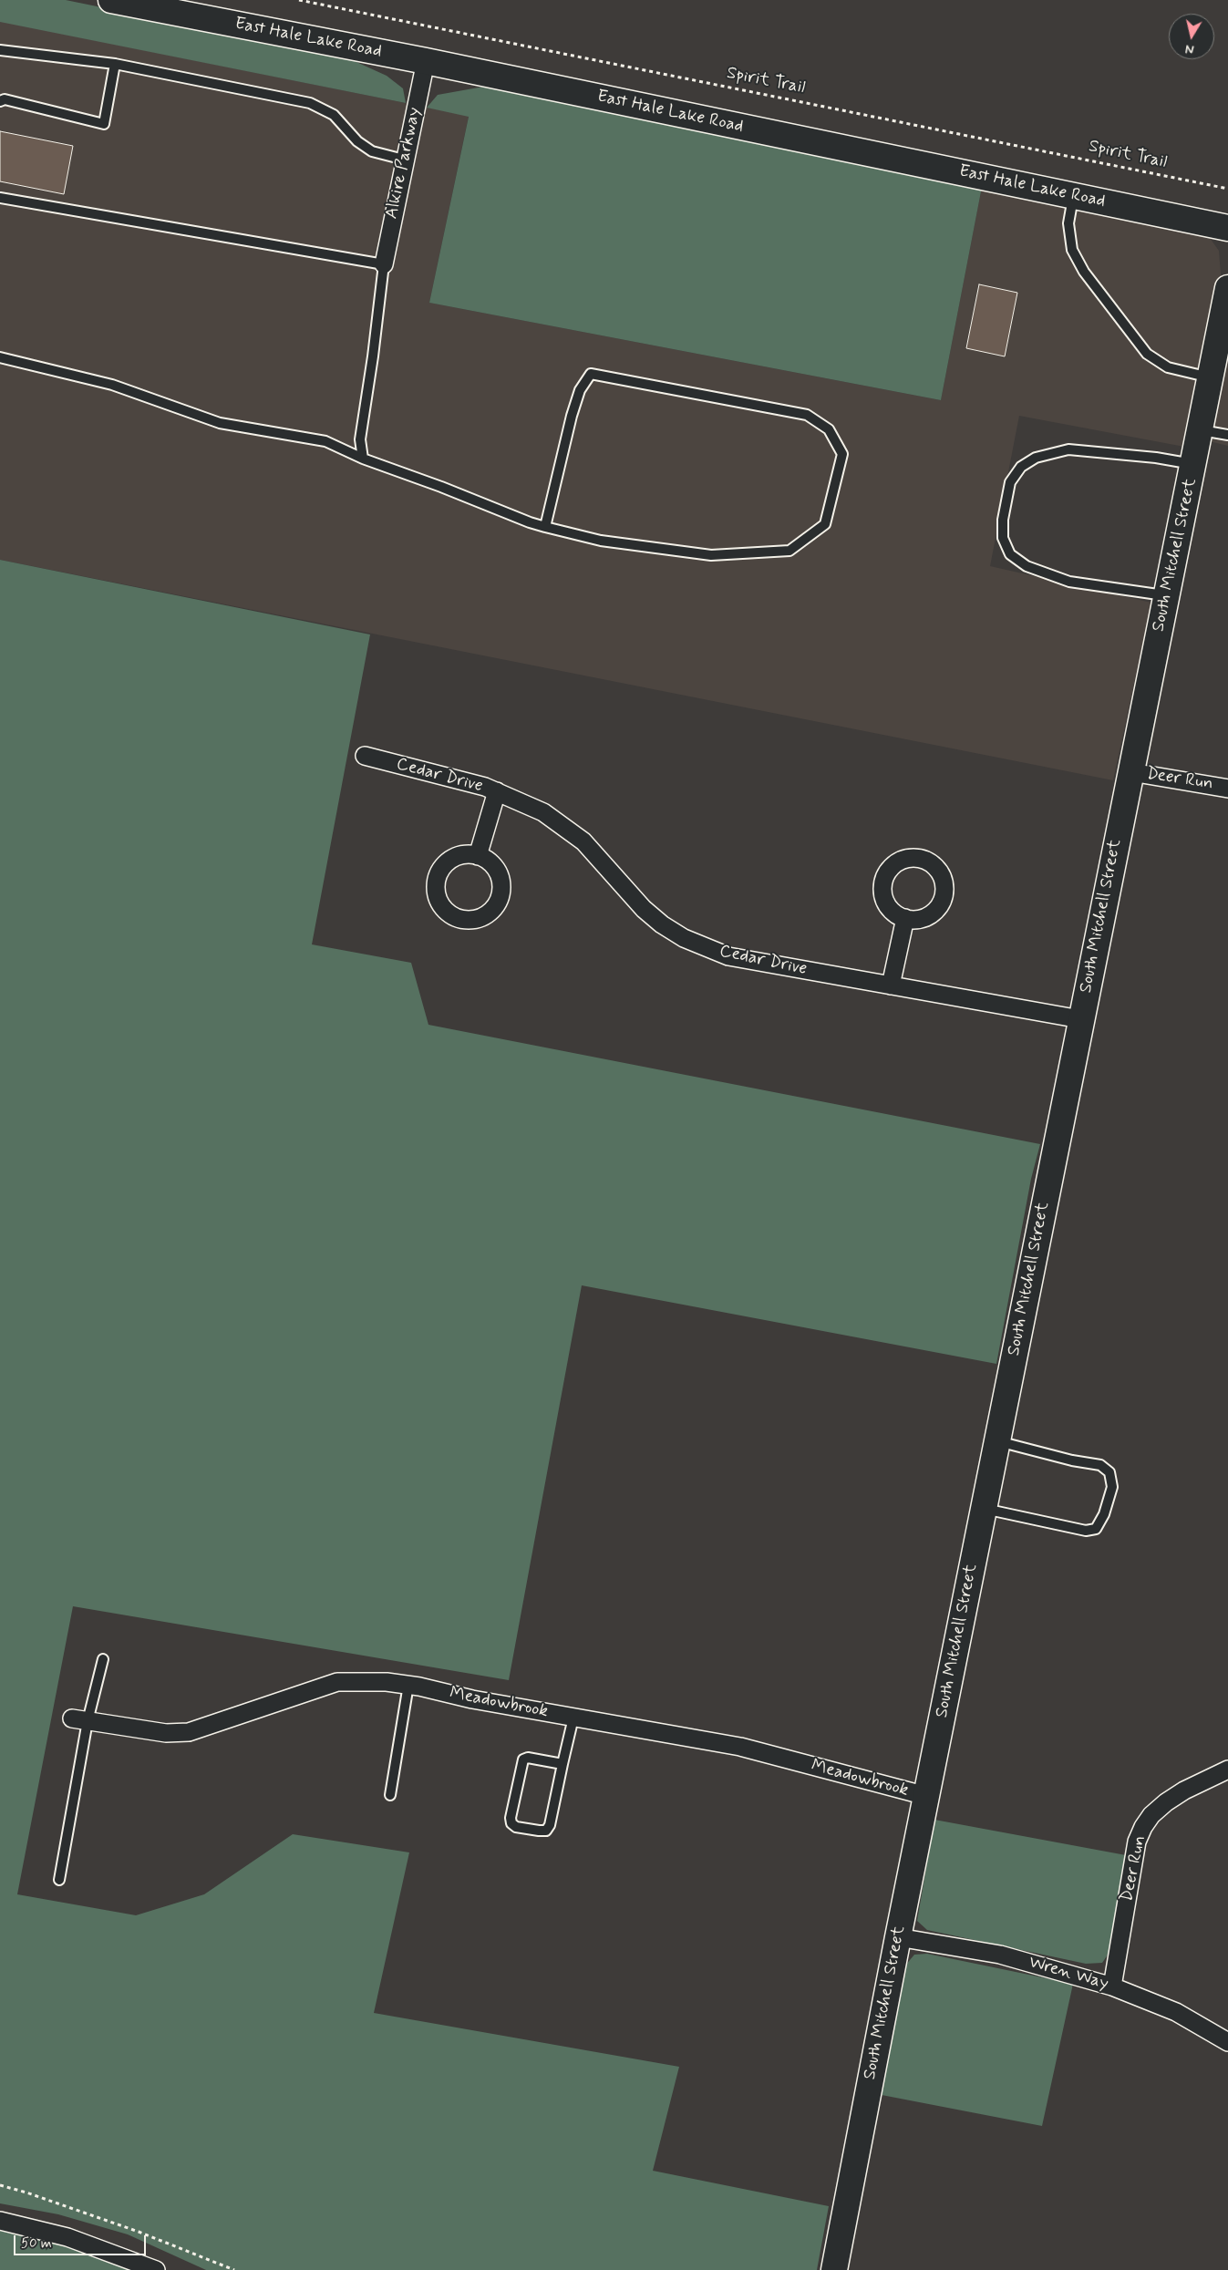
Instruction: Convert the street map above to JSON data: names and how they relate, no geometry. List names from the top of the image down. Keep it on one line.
{"streets":{"street":["East Hale Lake Road","Alkire Parkway","South Mitchell Street","Cedar Drive","Deer Run","Meadowbrook","Wren Way"],"path":["Spirit Trail"]},"crossings":[["East Hale Lake Road","Alkire Parkway"],["South Mitchell Street","Cedar Drive"],["South Mitchell Street","Deer Run"],["South Mitchell Street","Meadowbrook"],["South Mitchell Street","Wren Way"],["Deer Run","Wren Way"]],"scale_bar":"50 m","north":"bottom"}
